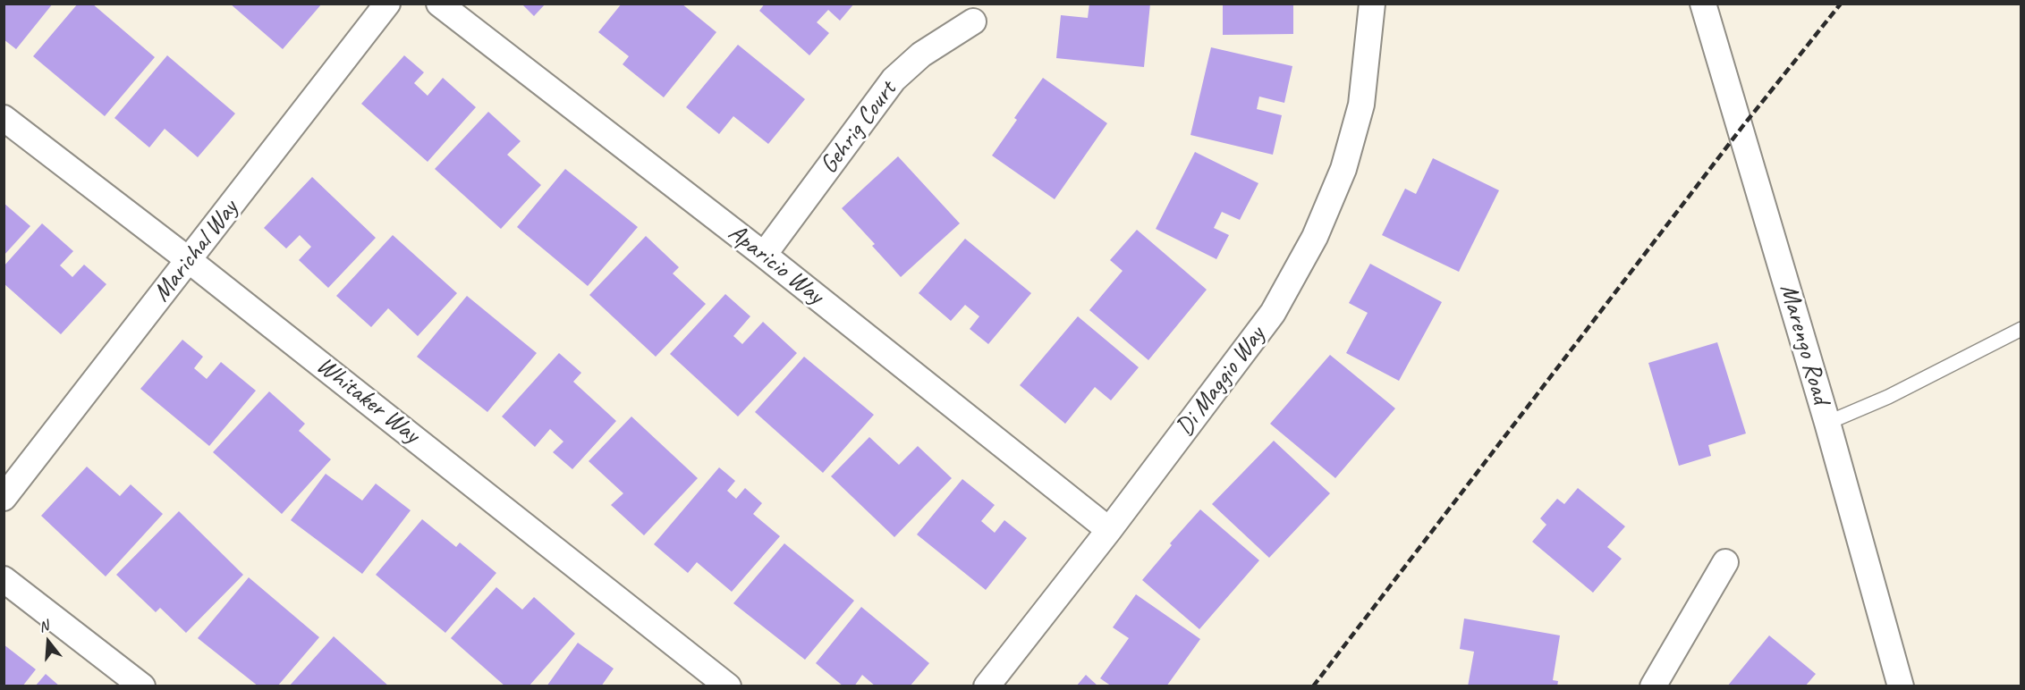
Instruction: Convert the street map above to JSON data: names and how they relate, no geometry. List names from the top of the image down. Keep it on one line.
{"streets":{"street":["Gehrig Court","Marichal Way","Aparicio Way","Marengo Road","Di Maggio Way","Whitaker Way"]},"crossings":[["Gehrig Court","Aparicio Way"],["Marichal Way","Whitaker Way"],["Aparicio Way","Di Maggio Way"]],"north":"top"}
